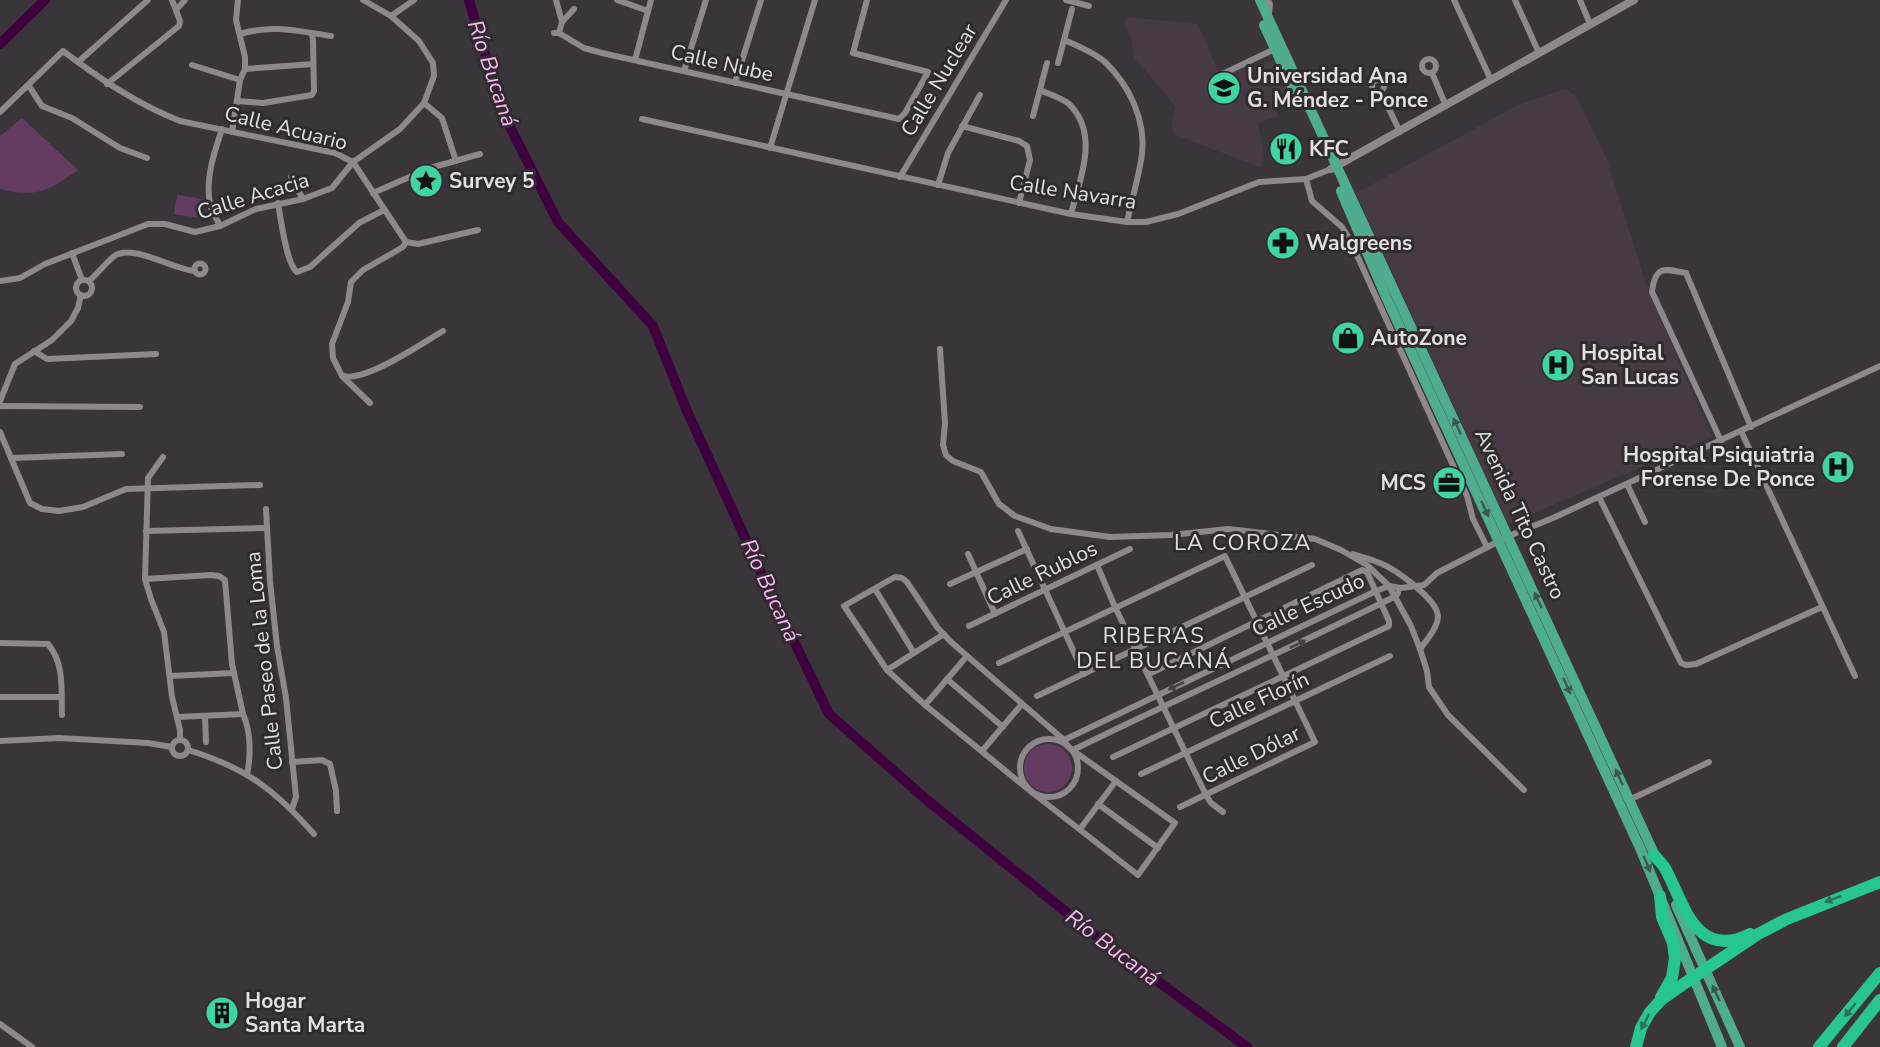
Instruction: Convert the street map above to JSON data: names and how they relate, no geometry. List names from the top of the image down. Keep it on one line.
{"streets":{"main road":["Avenida Tito Castro"],"street":["Calle Nube","Calle Nuclear","Calle Acuario","Calle Navarra","Calle Acacia","Calle Rublos","Calle Escudo","Calle Paseo de la Loma","Calle Florín","Calle Dólar"]},"crossings":[["Calle Nuclear","Calle Navarra"],["Calle Acuario","Calle Acacia"],["Calle Navarra","Avenida Tito Castro"],["Calle Escudo","Calle Dólar"],["Calle Florín","Calle Dólar"]],"districts":["LA COROZA","RIBERAS DEL BUCANÁ"],"water":["Río Bucaná"],"places":{"school or university":["Universidad Ana G. Méndez - Ponce"],"restaurant":["KFC"],"place":["Survey 5"],"pharmacy":["Walgreens"],"shop":["AutoZone"],"hospital":["Hospital San Lucas","Hospital Psiquiatria Forense De Ponce"],"office":["MCS"],"building":["Hogar Santa Marta"]}}
